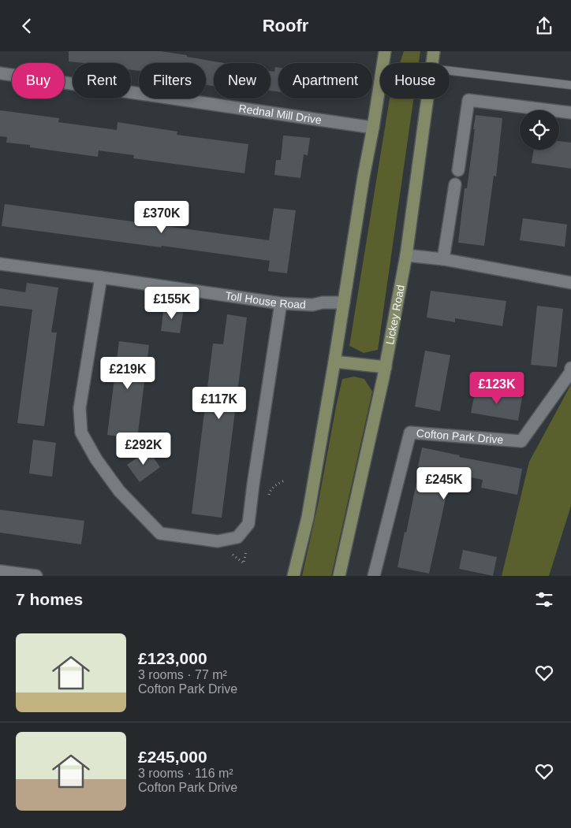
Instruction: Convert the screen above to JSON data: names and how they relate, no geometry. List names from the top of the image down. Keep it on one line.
{"streets":{"main road":["Lickey Road"],"street":["Rednal Mill Drive","Toll House Road","Cofton Park Drive"]},"page":{"header":"Roofr","chip":["Buy","Rent","Filters","New","Apartment","House"],"price":["£370K","£155K","£219K","£123K","£117K","£292K","£245K"],"heading":"7 homes","list":[{"name":"£123,000","note":"3 rooms · 77 m² · Cofton Park Drive"},{"name":"£245,000","note":"3 rooms · 116 m² · Cofton Park Drive"}]}}
